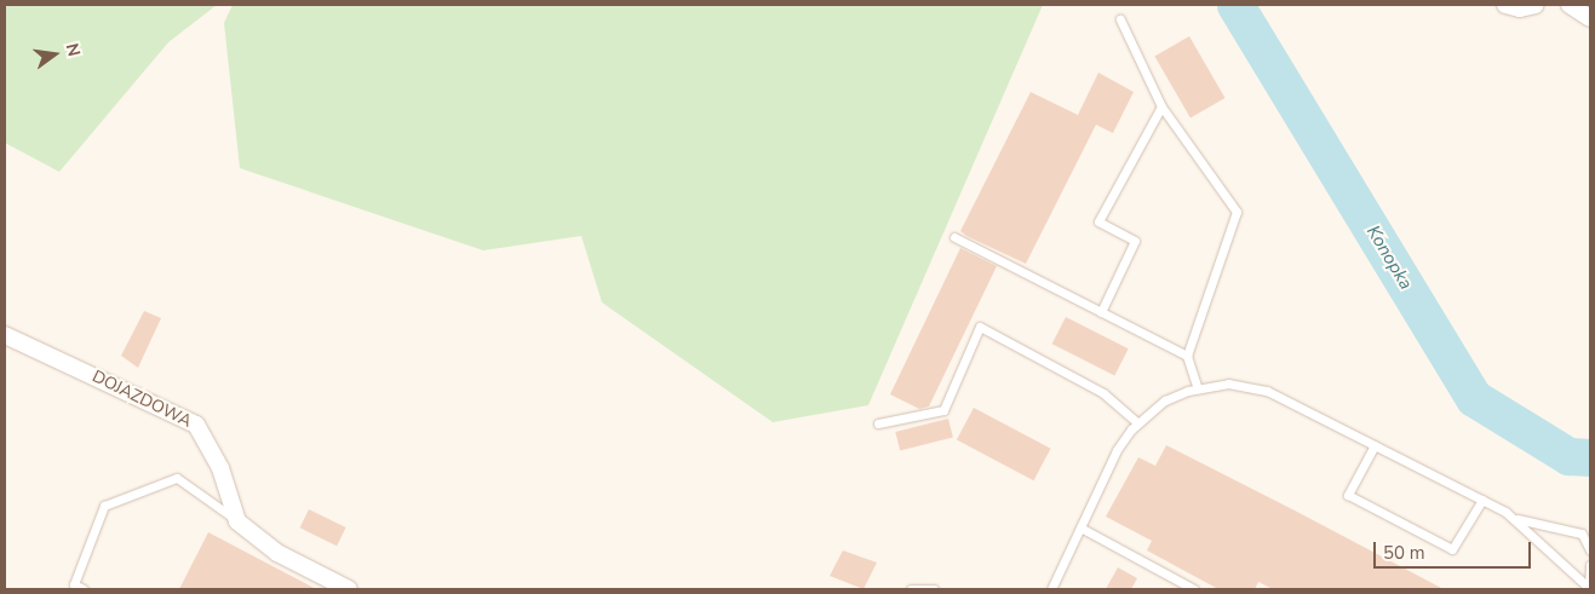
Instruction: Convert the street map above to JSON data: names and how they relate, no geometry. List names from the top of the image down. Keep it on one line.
{"streets":{"street":["DOJAZDOWA"]},"water":["Konopka"],"scale_bar":"50 m","north":"right"}
